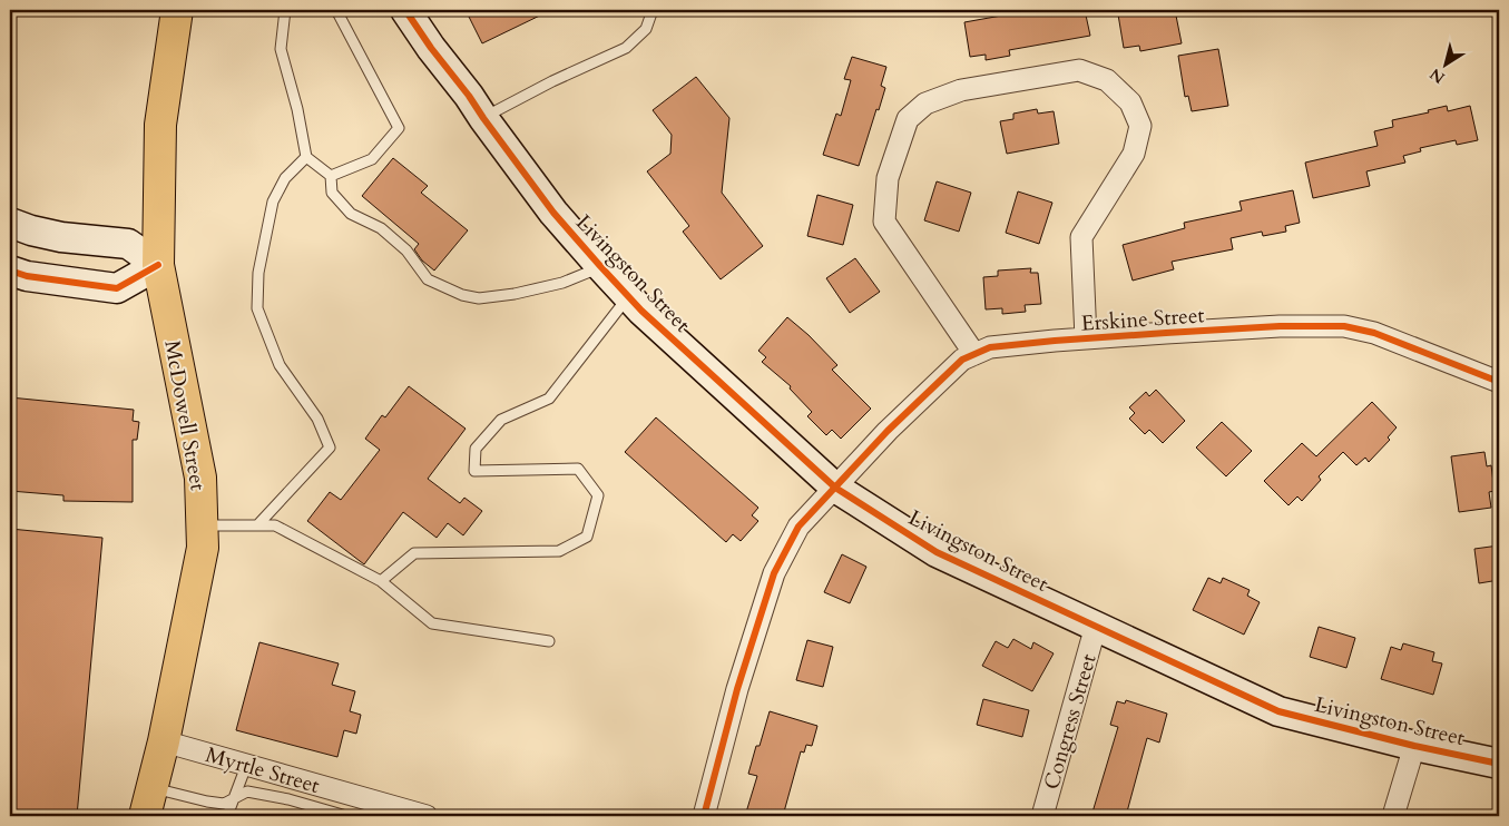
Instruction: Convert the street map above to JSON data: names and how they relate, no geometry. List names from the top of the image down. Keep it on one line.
{"streets":{"main road":["McDowell Street"],"street":["Livingston Street","Erskine Street","Congress Street","Myrtle Street"]},"crossings":[["Livingston Street","Erskine Street"],["Livingston Street","Congress Street"],["McDowell Street","Myrtle Street"]],"north":"bottom left"}
